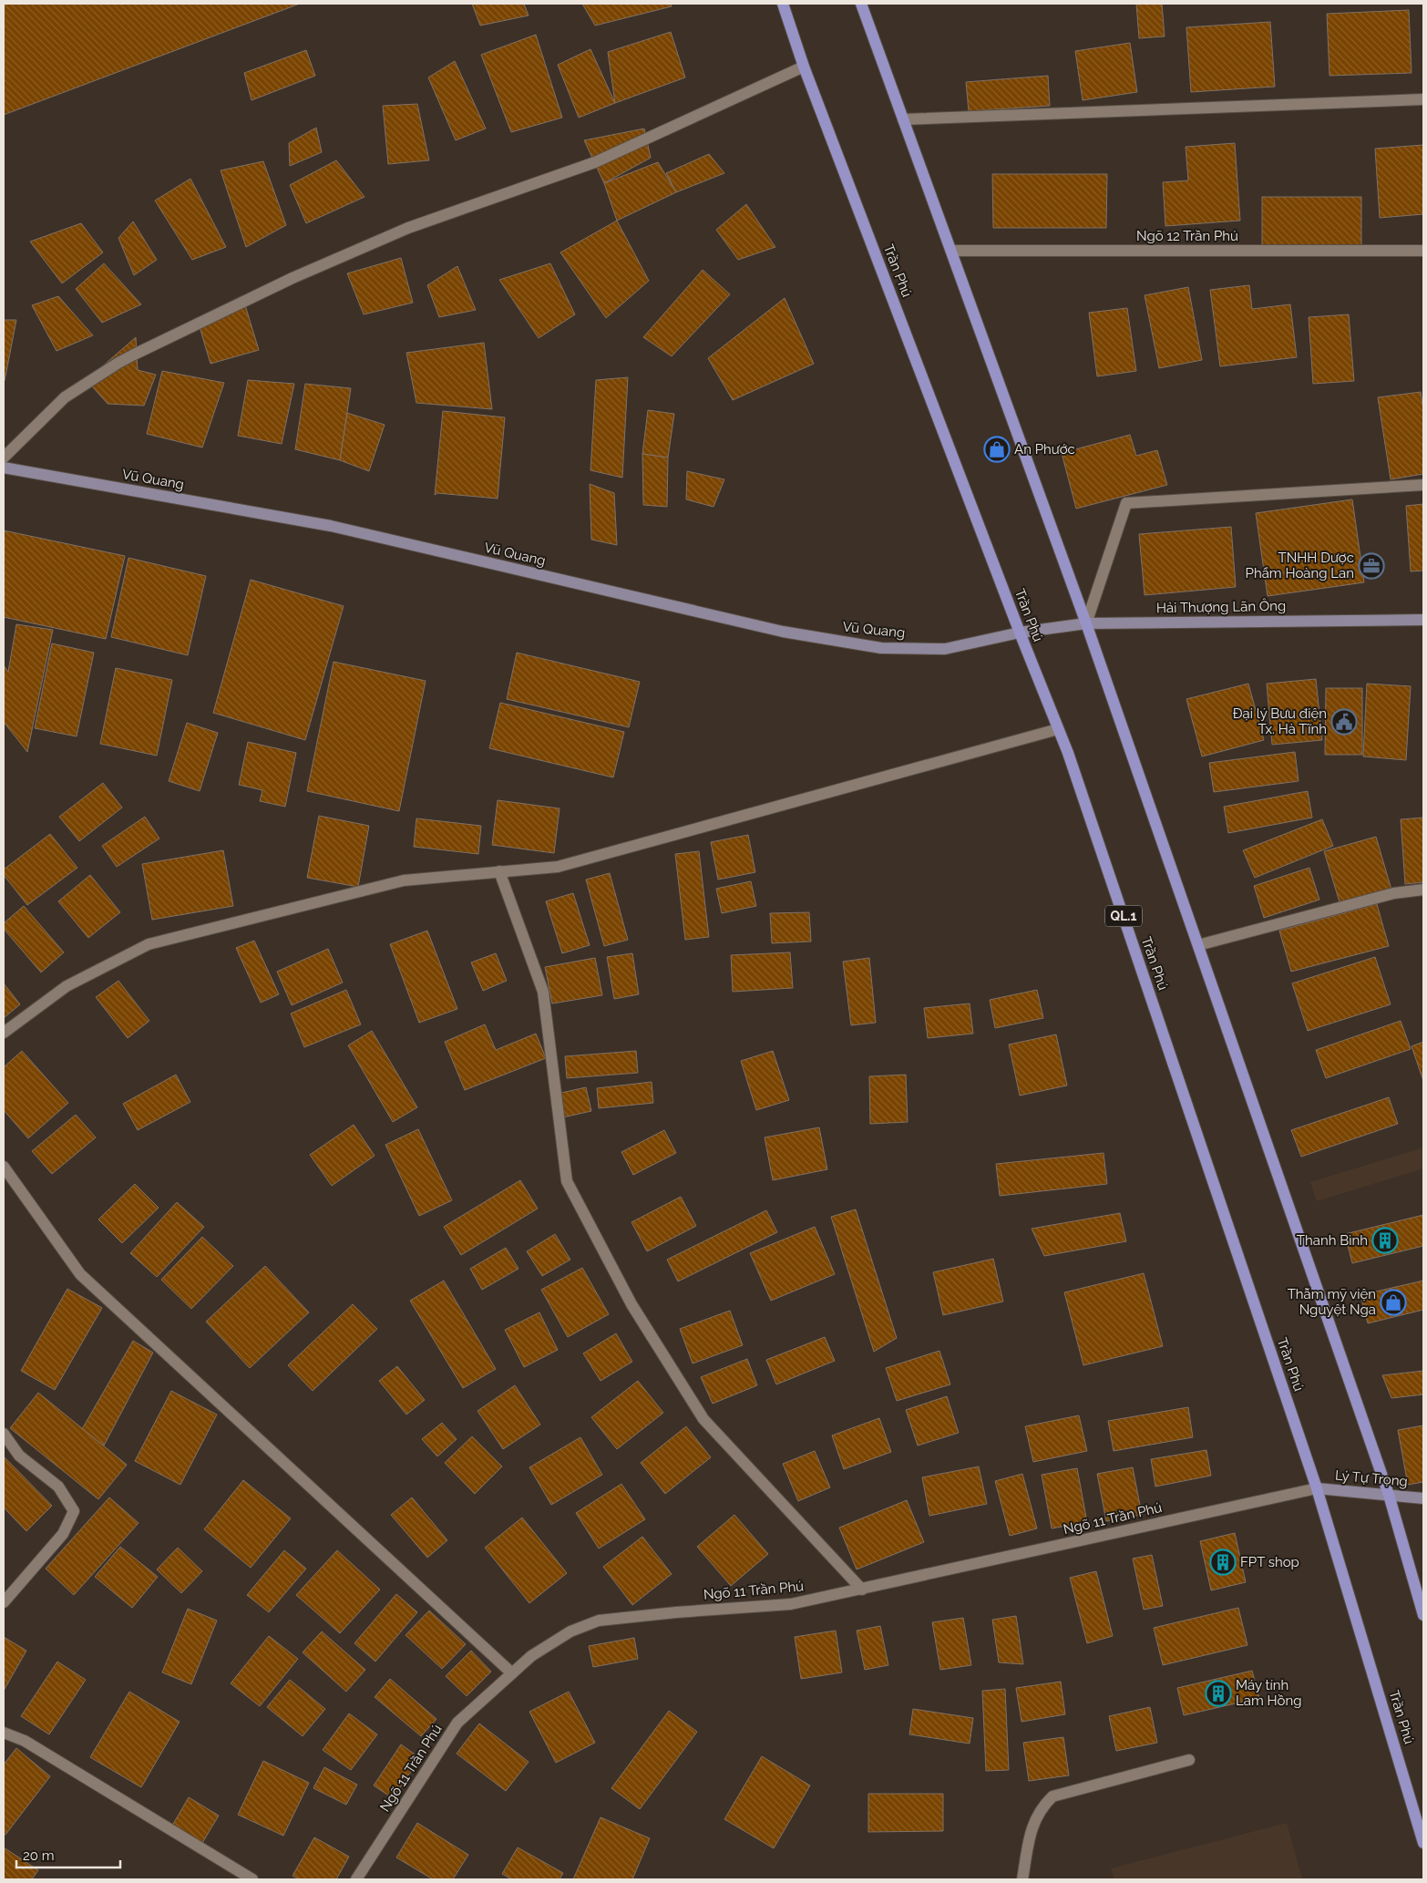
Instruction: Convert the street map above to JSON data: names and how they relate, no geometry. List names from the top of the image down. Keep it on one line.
{"streets":{"main road":["Trần Phú","Vũ Quang","Hải Thượng Lãn Ông","QL.1","Lý Tự Trọng"],"street":["Ngõ 12 Trần Phú","Ngõ 11 Trần Phú"]},"crossings":[["Trần Phú","Vũ Quang"],["Trần Phú","Hải Thượng Lãn Ông"],["Trần Phú","Lý Tự Trọng"],["Trần Phú","Ngõ 11 Trần Phú"],["Vũ Quang","Hải Thượng Lãn Ông"],["Lý Tự Trọng","Ngõ 11 Trần Phú"]],"places":{"shop":["An Phước","Thẫm mỹ viện Nguyệt Nga"],"office":["TNHH Dược Phẩm Hoàng Lan"],"public building":["Đại lý Bưu điện Tx. Hà Tĩnh"],"building":["Thanh Bình","FPT shop","Máy tính Lam Hồng"]},"scale_bar":"20 m"}
